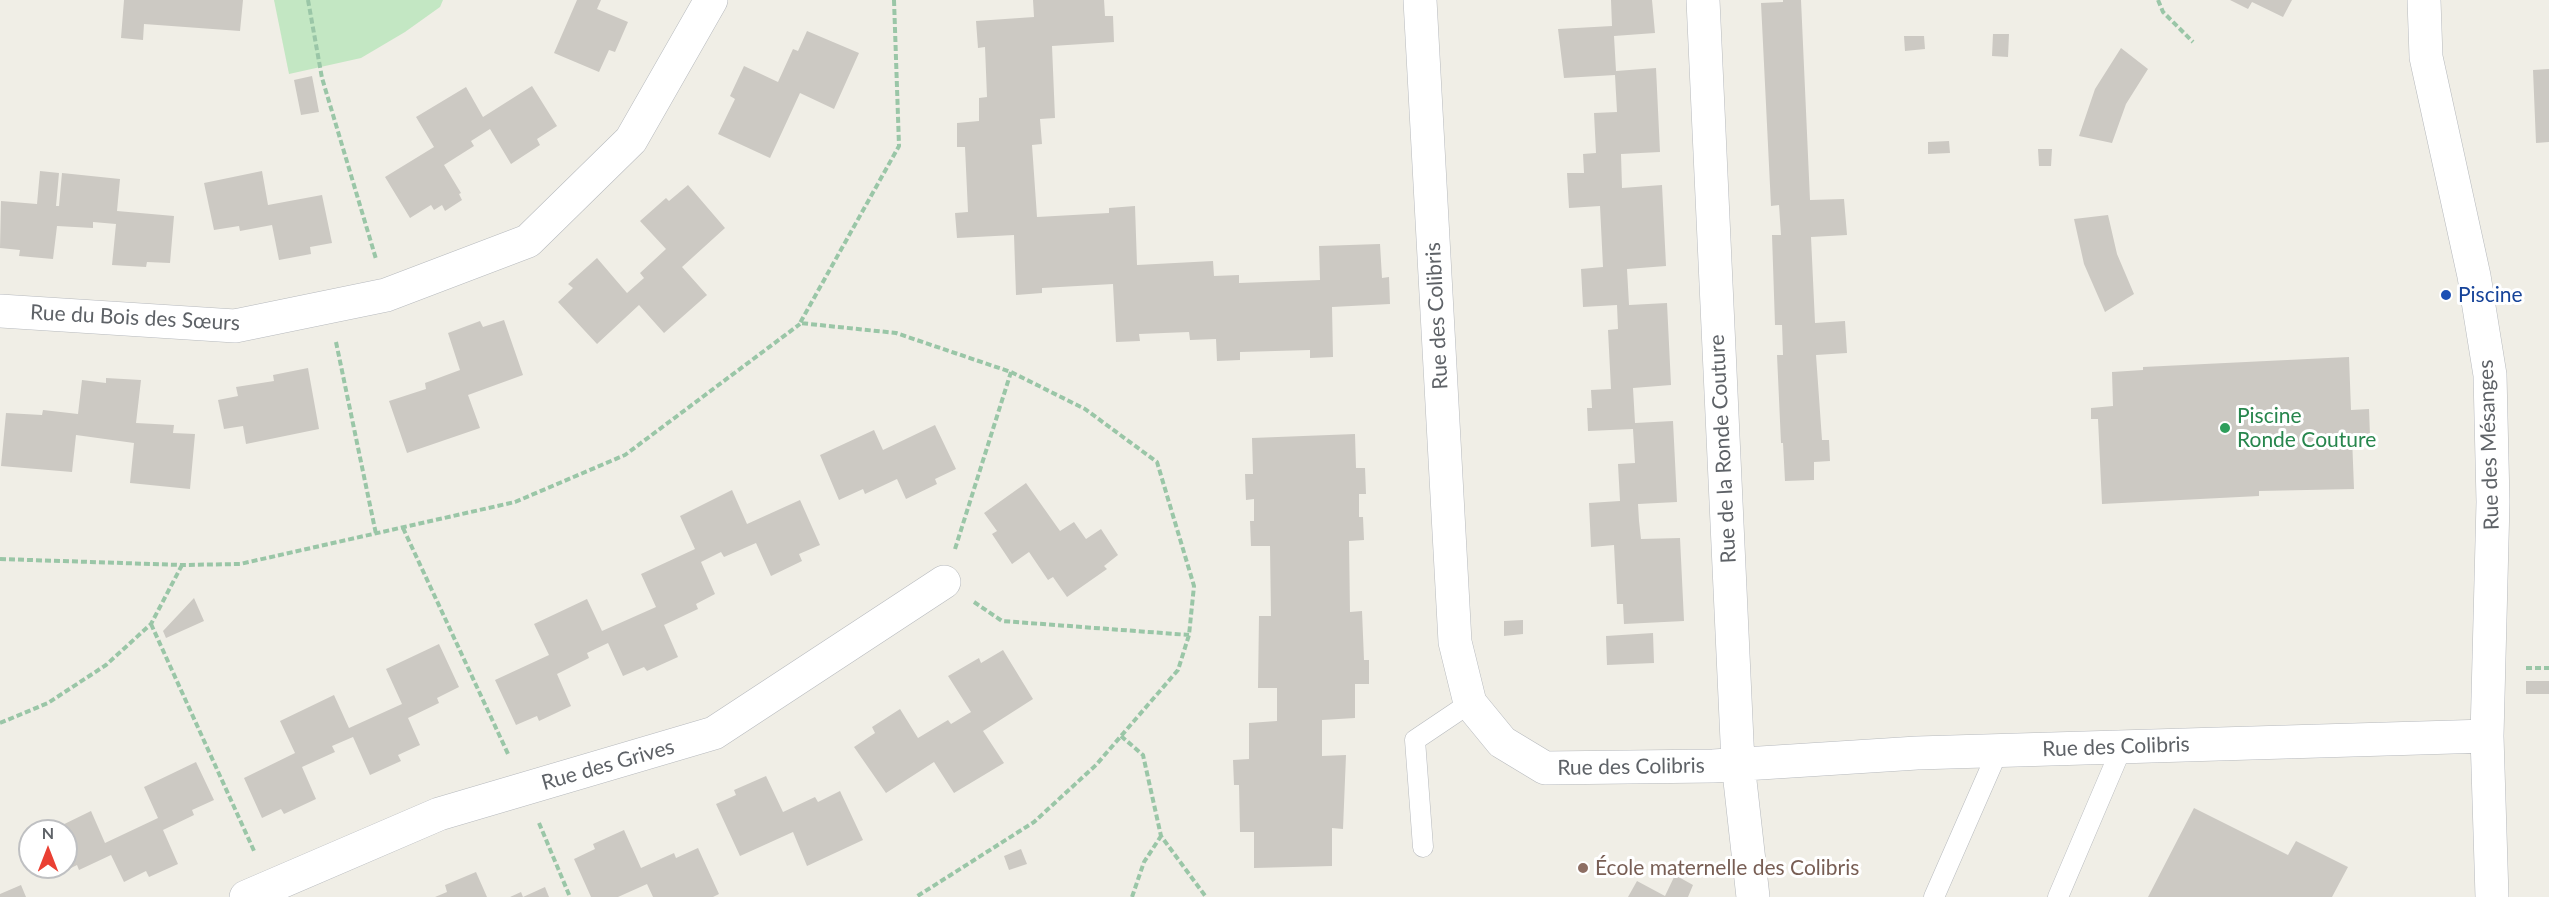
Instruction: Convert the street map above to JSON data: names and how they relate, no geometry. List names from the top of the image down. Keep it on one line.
{"streets":{"street":["Rue des Colibris","Rue du Bois des Sœurs","Rue des Mésanges","Rue de la Ronde Couture","Rue des Grives"]},"crossings":[["Rue des Colibris","Rue des Mésanges"],["Rue des Colibris","Rue de la Ronde Couture"]],"places":["Piscine","Piscine Ronde Couture","École maternelle des Colibris"],"north":"top"}
